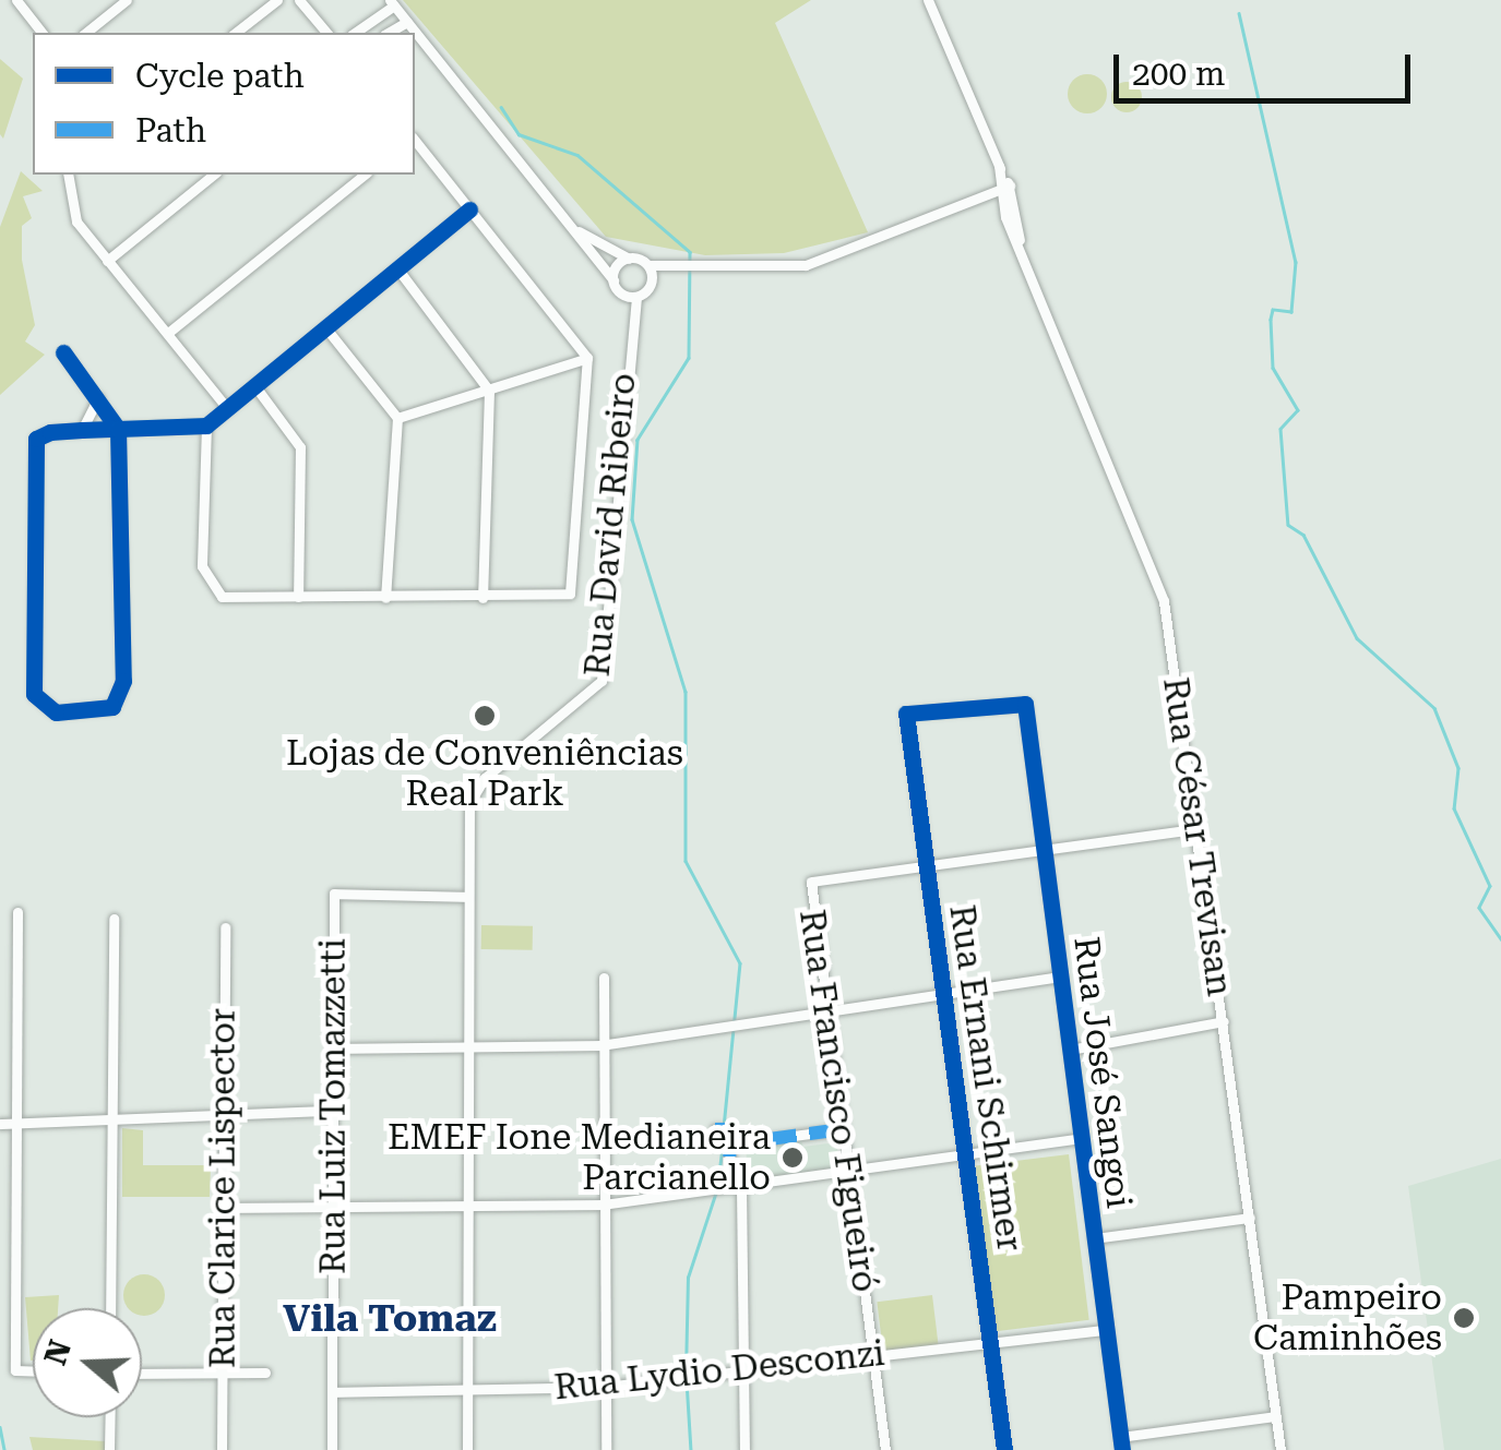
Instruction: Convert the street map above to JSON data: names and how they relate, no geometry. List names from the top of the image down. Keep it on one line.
{"streets":{"street":["Rua David Ribeiro","Rua César Trevisan","Rua José Sangoi","Rua Ernani Schirmer","Rua Francisco Figueiró","Rua Luiz Tomazzetti","Rua Clarice Lispector","Rua Lydio Desconzi"]},"crossings":[["Rua David Ribeiro","Rua Luiz Tomazzetti"],["Rua David Ribeiro","Rua Lydio Desconzi"],["Rua José Sangoi","Rua Ernani Schirmer"],["Rua José Sangoi","Rua Lydio Desconzi"],["Rua Ernani Schirmer","Rua Francisco Figueiró"],["Rua Ernani Schirmer","Rua Lydio Desconzi"],["Rua Francisco Figueiró","Rua Lydio Desconzi"],["Rua Luiz Tomazzetti","Rua Lydio Desconzi"]],"districts":["Vila Tomaz"],"places":["Lojas de Conveniências Real Park","EMEF Ione Medianeira Parcianello","Pampeiro Caminhões"],"legend":["Cycle path","Path"],"scale_bar":"200 m","north":"left"}
